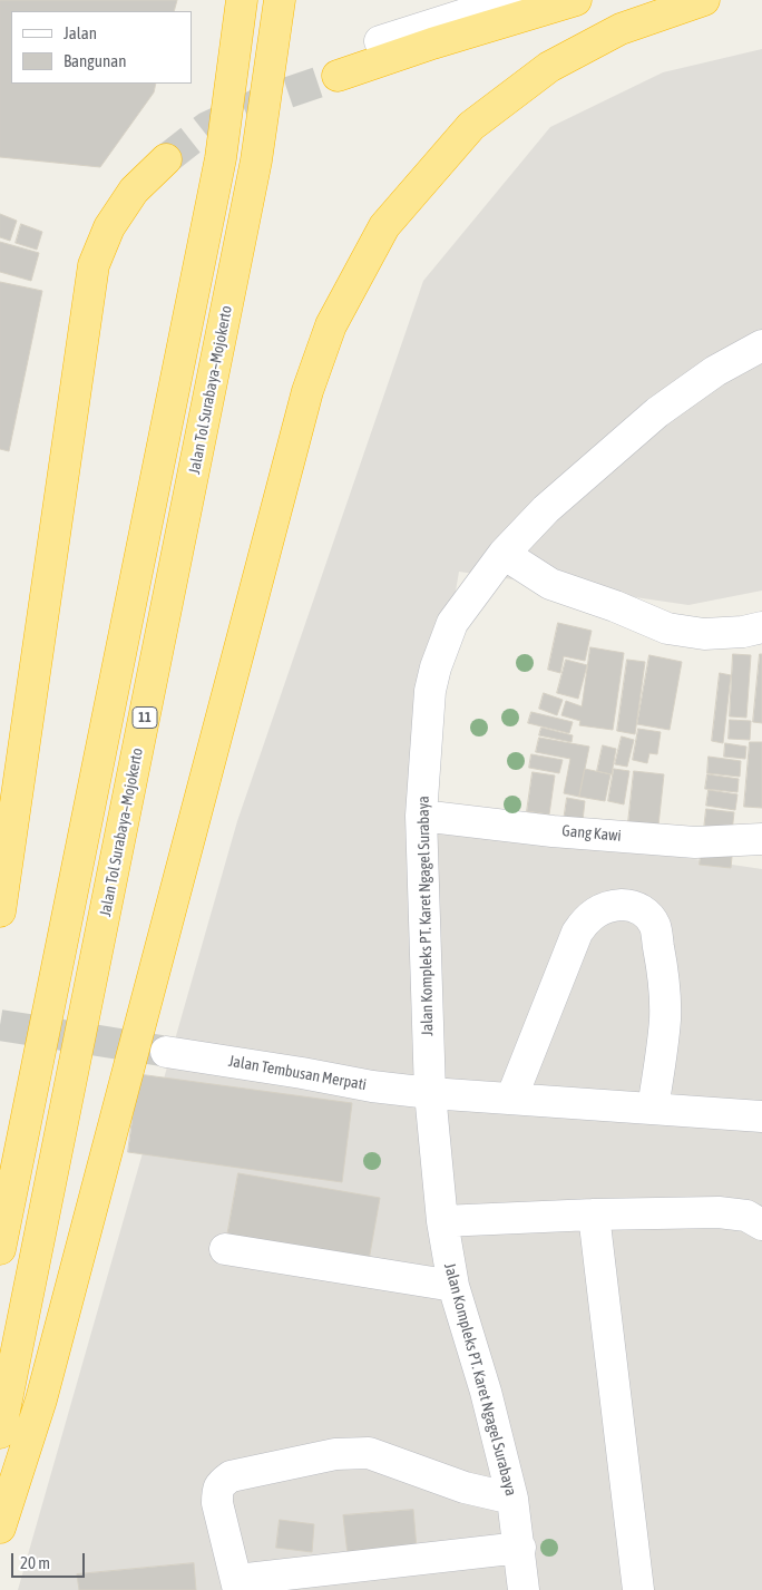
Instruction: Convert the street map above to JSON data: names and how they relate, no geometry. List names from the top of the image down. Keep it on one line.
{"streets":{"highway":["Jalan Tol Surabaya–Mojokerto","11"],"street":["Gang Kawi","Jalan Kompleks PT. Karet Ngagel Surabaya","Jalan Tembusan Merpati"]},"crossings":[["Gang Kawi","Jalan Kompleks PT. Karet Ngagel Surabaya"],["Jalan Kompleks PT. Karet Ngagel Surabaya","Jalan Tembusan Merpati"]],"legend":["Jalan","Bangunan"],"scale_bar":"20 m"}
